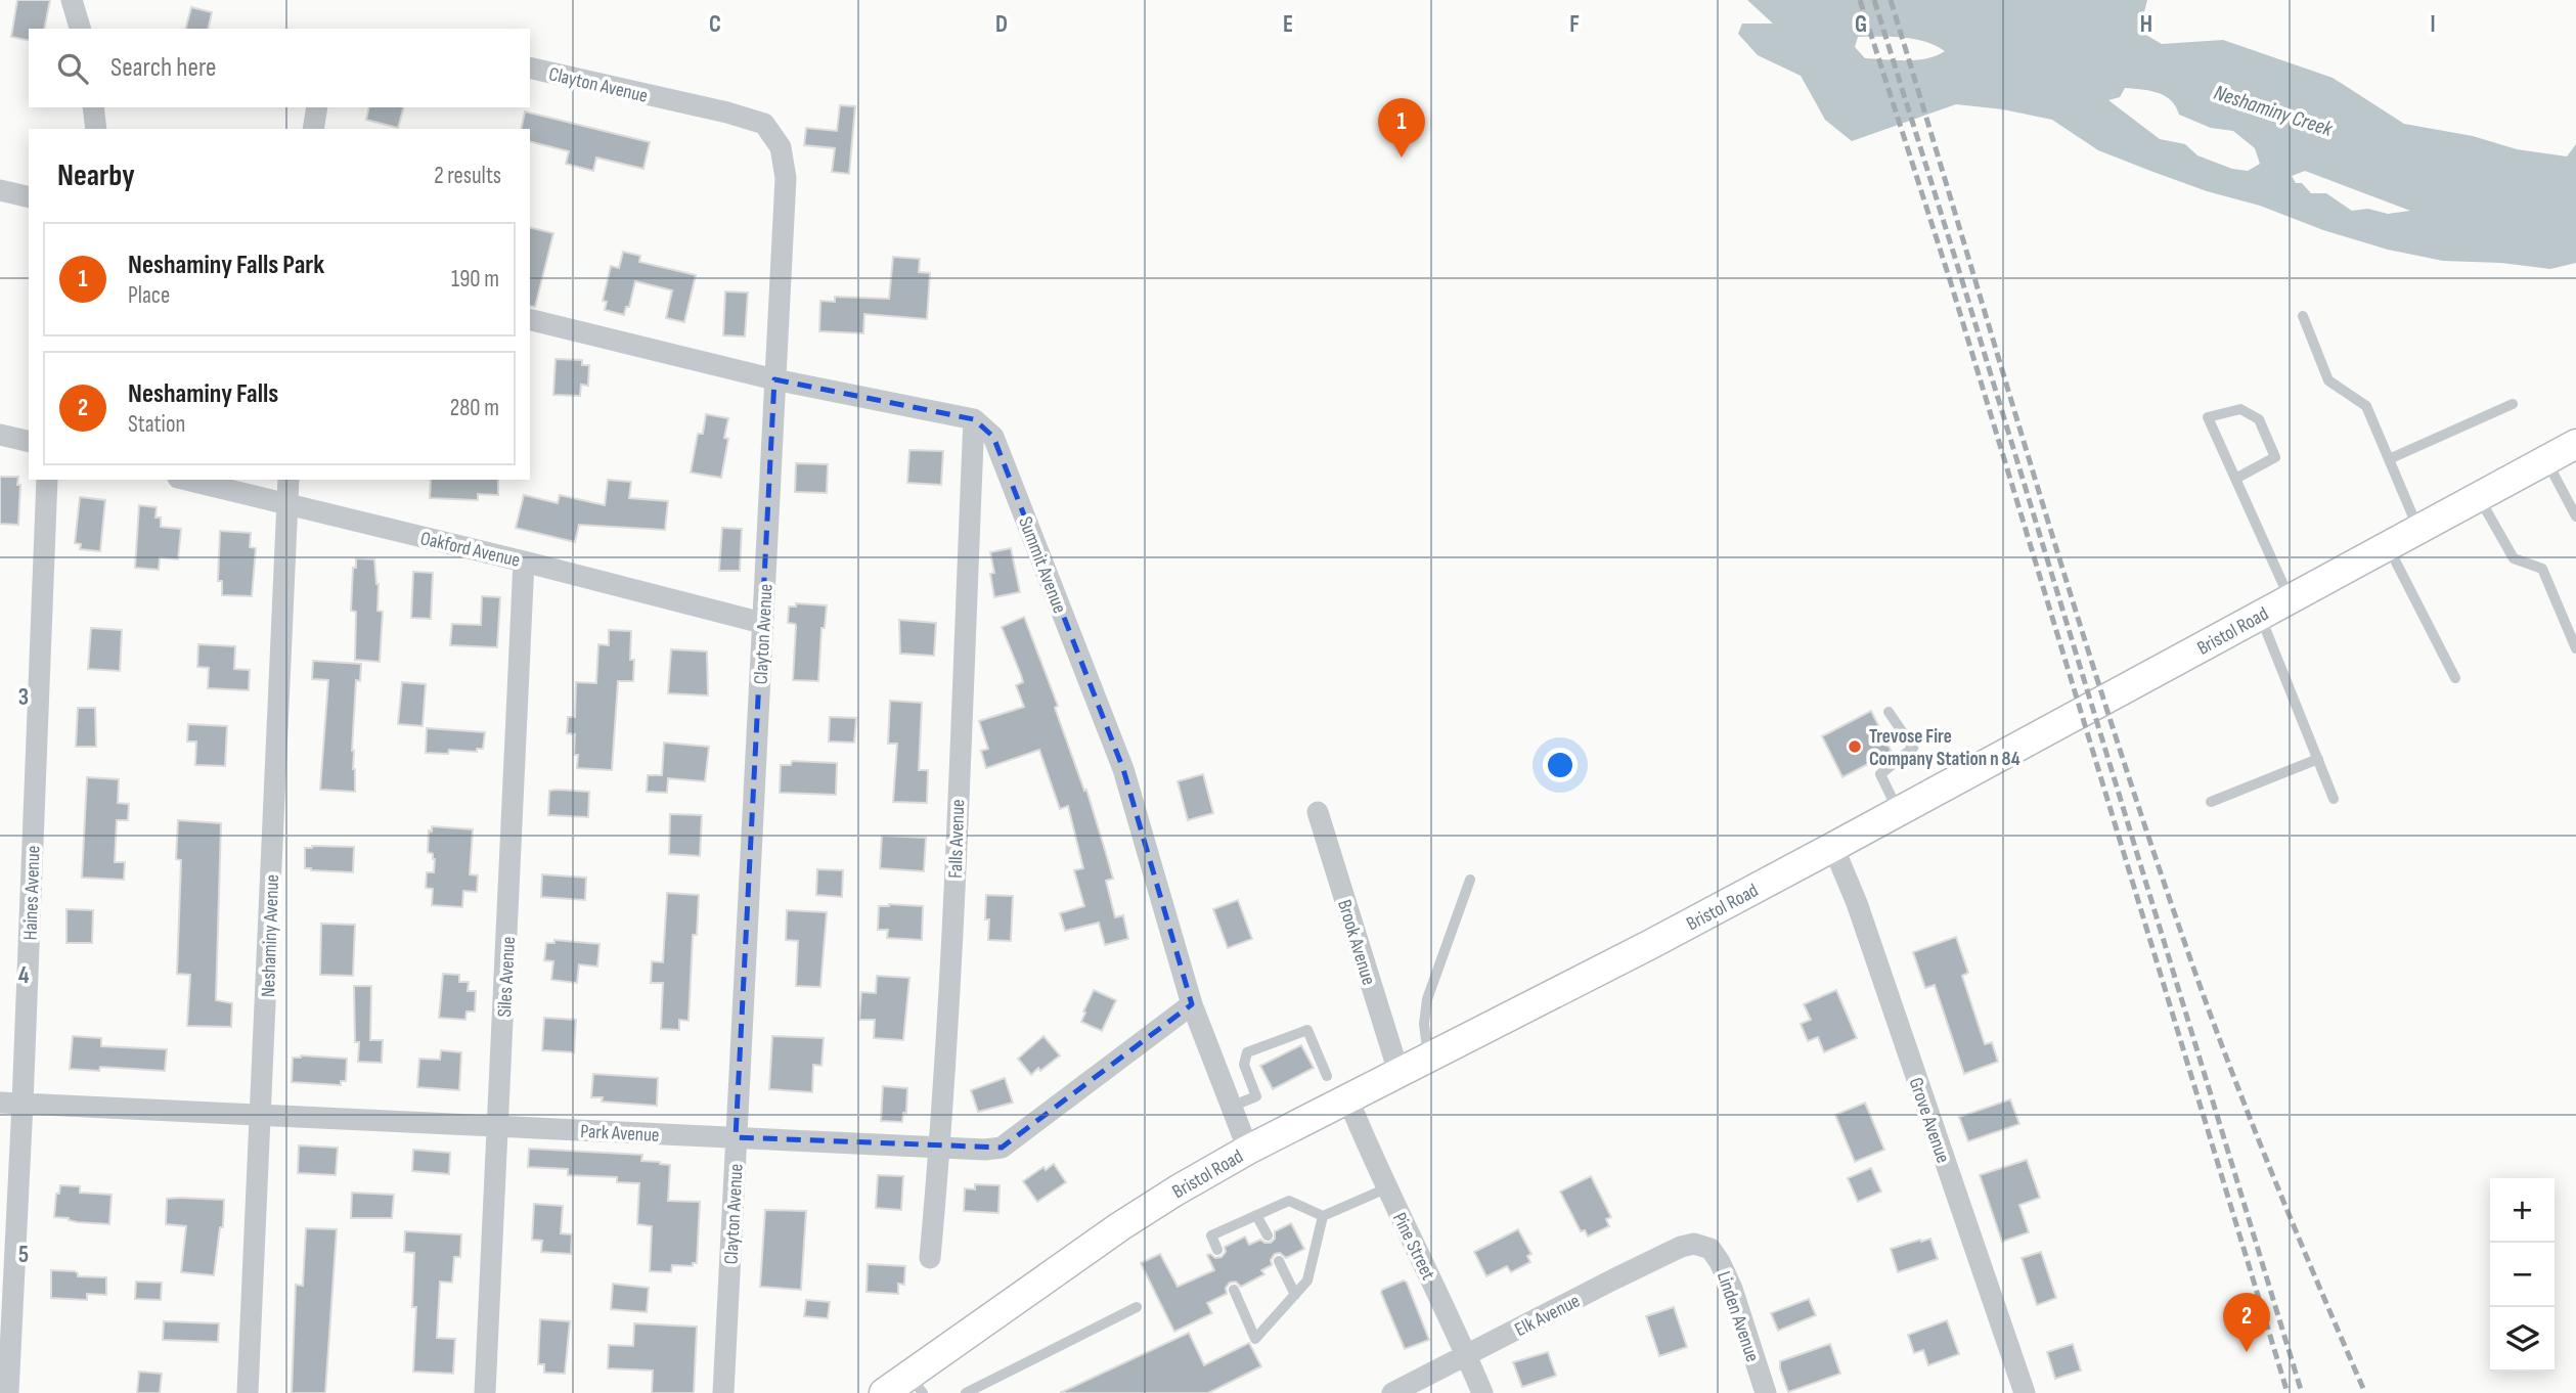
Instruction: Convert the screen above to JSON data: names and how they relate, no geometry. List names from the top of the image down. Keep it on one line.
{"streets":{"main road":["Bristol Road"],"street":["Clayton Avenue","Oakford Avenue","Summit Avenue","Falls Avenue","Haines Avenue","Neshaminy Avenue","Brook Avenue","Siles Avenue","Grove Avenue","Park Avenue","Pine Street","Elk Avenue","Linden Avenue"]},"crossings":[["Clayton Avenue","Oakford Avenue"],["Clayton Avenue","Park Avenue"],["Oakford Avenue","Neshaminy Avenue"],["Oakford Avenue","Siles Avenue"],["Summit Avenue","Bristol Road"],["Summit Avenue","Falls Avenue"],["Summit Avenue","Park Avenue"],["Bristol Road","Brook Avenue"],["Bristol Road","Grove Avenue"],["Bristol Road","Pine Street"],["Falls Avenue","Park Avenue"],["Haines Avenue","Park Avenue"],["Neshaminy Avenue","Park Avenue"],["Siles Avenue","Park Avenue"],["Pine Street","Elk Avenue"],["Elk Avenue","Linden Avenue"]],"water":["Neshaminy Creek"],"places":["Trevose Fire Company Station n 84"],"page":{"search":"Search here","pins":["1","2"],"heading":["Nearby","2 results"],"list":[{"mark":"1","name":"Neshaminy Falls Park","note":"Place","value":"190 m"},{"mark":"2","name":"Neshaminy Falls","note":"Station","value":"280 m"}],"map_buttons":["+","−"]},"grid":{"columns":["C","D","E","F","G","H","I"],"rows":["3","4","5"]}}
